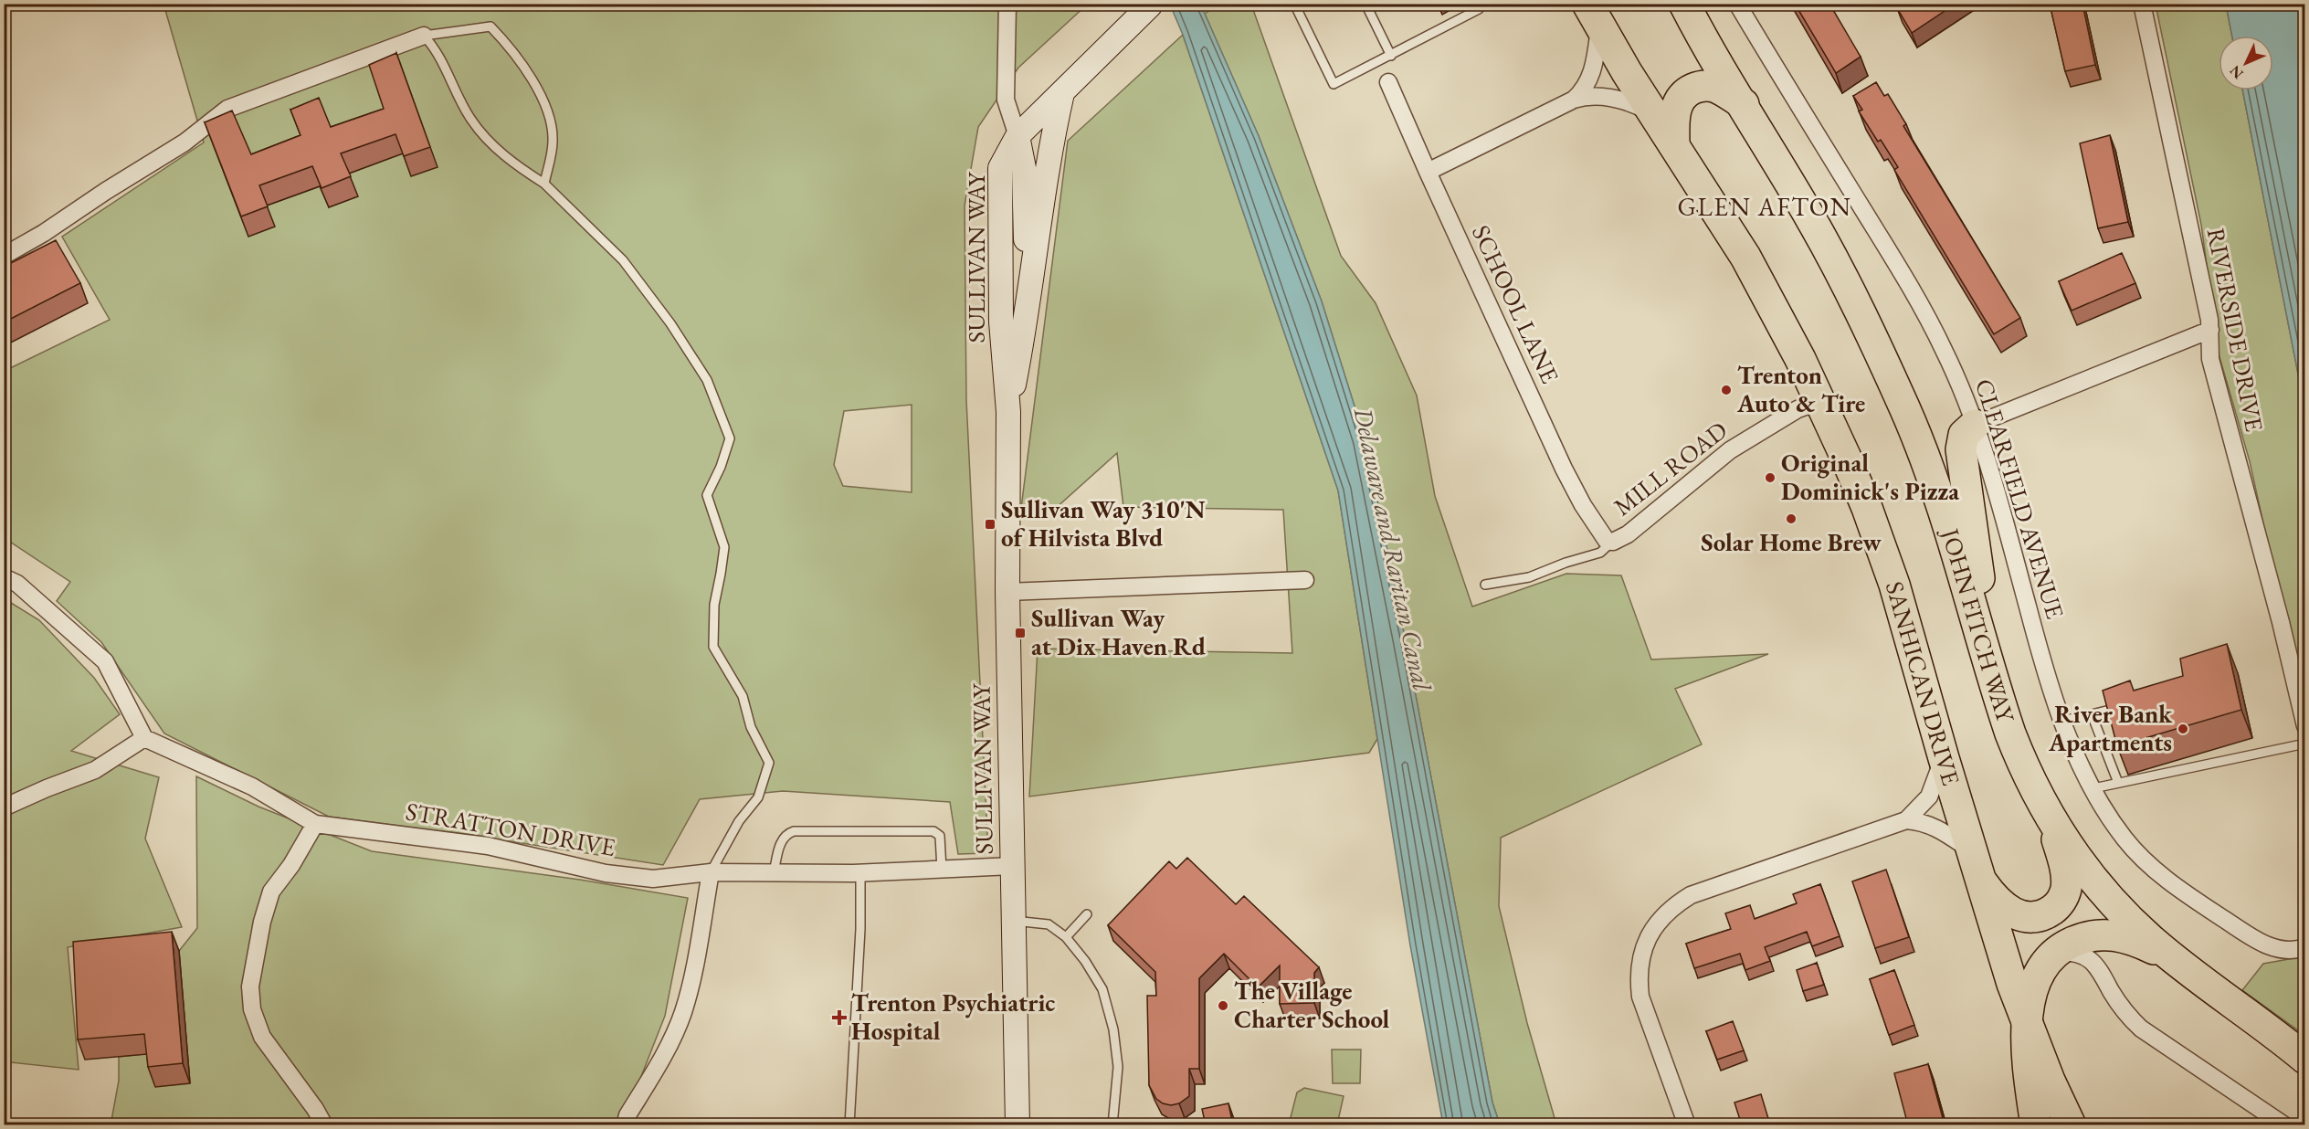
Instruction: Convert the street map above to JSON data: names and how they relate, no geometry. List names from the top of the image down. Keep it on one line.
{"streets":{"highway":["JOHN FITCH WAY","SANHICAN DRIVE"],"main road":["SULLIVAN WAY"],"street":["SCHOOL LANE","RIVERSIDE DRIVE","MILL ROAD","CLEARFIELD AVENUE","STRATTON DRIVE"]},"crossings":[["SULLIVAN WAY","STRATTON DRIVE"],["SCHOOL LANE","MILL ROAD"],["MILL ROAD","SANHICAN DRIVE"]],"districts":["GLEN AFTON"],"water":["Delaware and Raritan Canal"],"places":{"other":["Trenton Auto & Tire","Original Dominick's Pizza","Solar Home Brew","River Bank Apartments","The Village Charter School"],"transit":["Sullivan Way 310'N of Hilvista Blvd","Sullivan Way at Dix Haven Rd"],"health":["Trenton Psychiatric Hospital"]},"north":"bottom left"}
